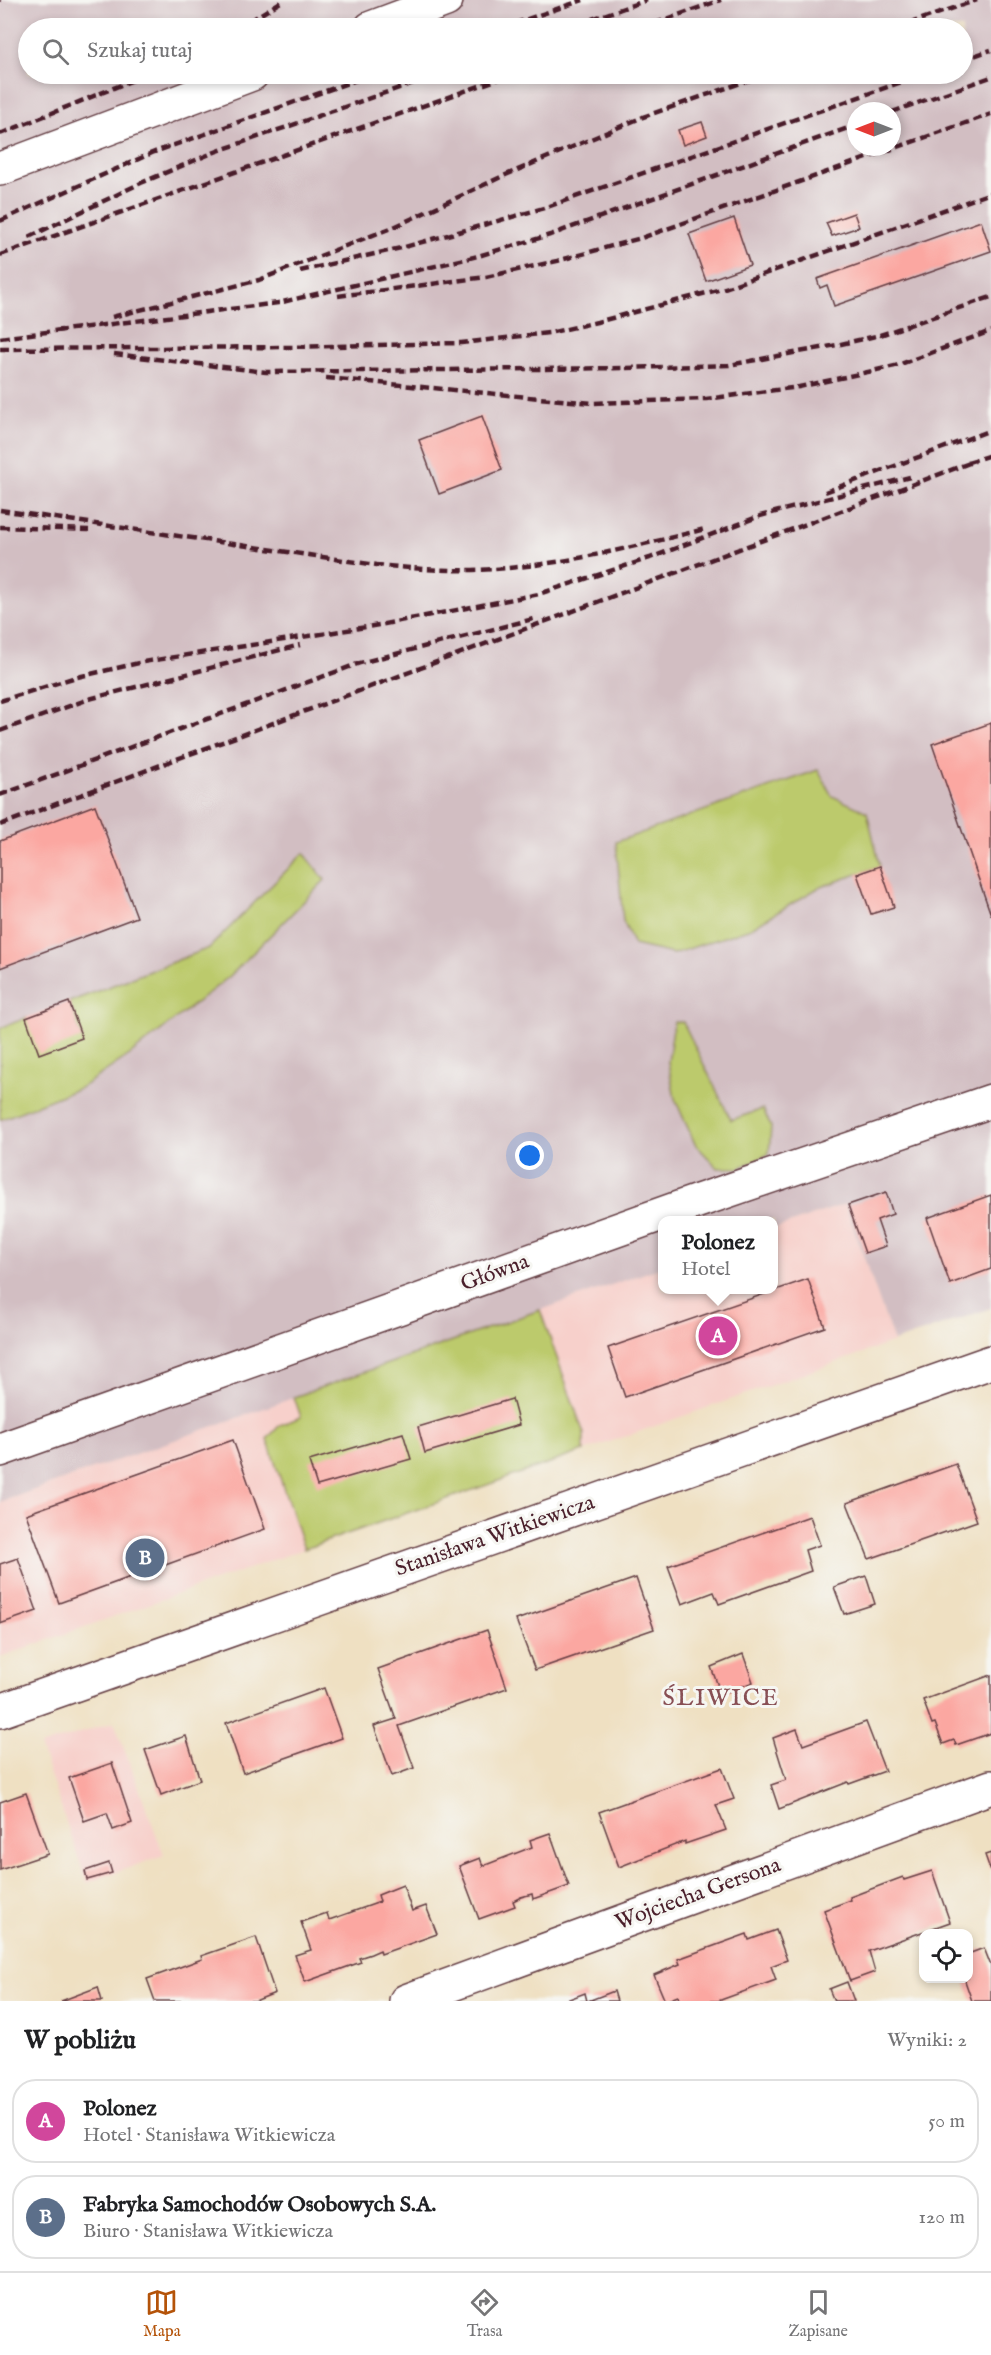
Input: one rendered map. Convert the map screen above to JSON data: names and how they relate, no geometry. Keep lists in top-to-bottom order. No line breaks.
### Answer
{"streets":{"street":["Główna","Stanisława Witkiewicza","Wojciecha Gersona"]},"districts":["ŚLIWICE"],"north":"left","page":{"search":"Szukaj tutaj","popup":["Polonez","Hotel"],"pins":["A","B"],"heading":["W pobliżu","Wyniki: 2"],"list":[{"mark":"A","name":"Polonez","note":"Hotel · Stanisława Witkiewicza","value":"50 m"},{"mark":"B","name":"Fabryka Samochodów Osobowych S.A.","note":"Biuro · Stanisława Witkiewicza","value":"120 m"}],"nav":["Mapa","Trasa","Zapisane"]}}
